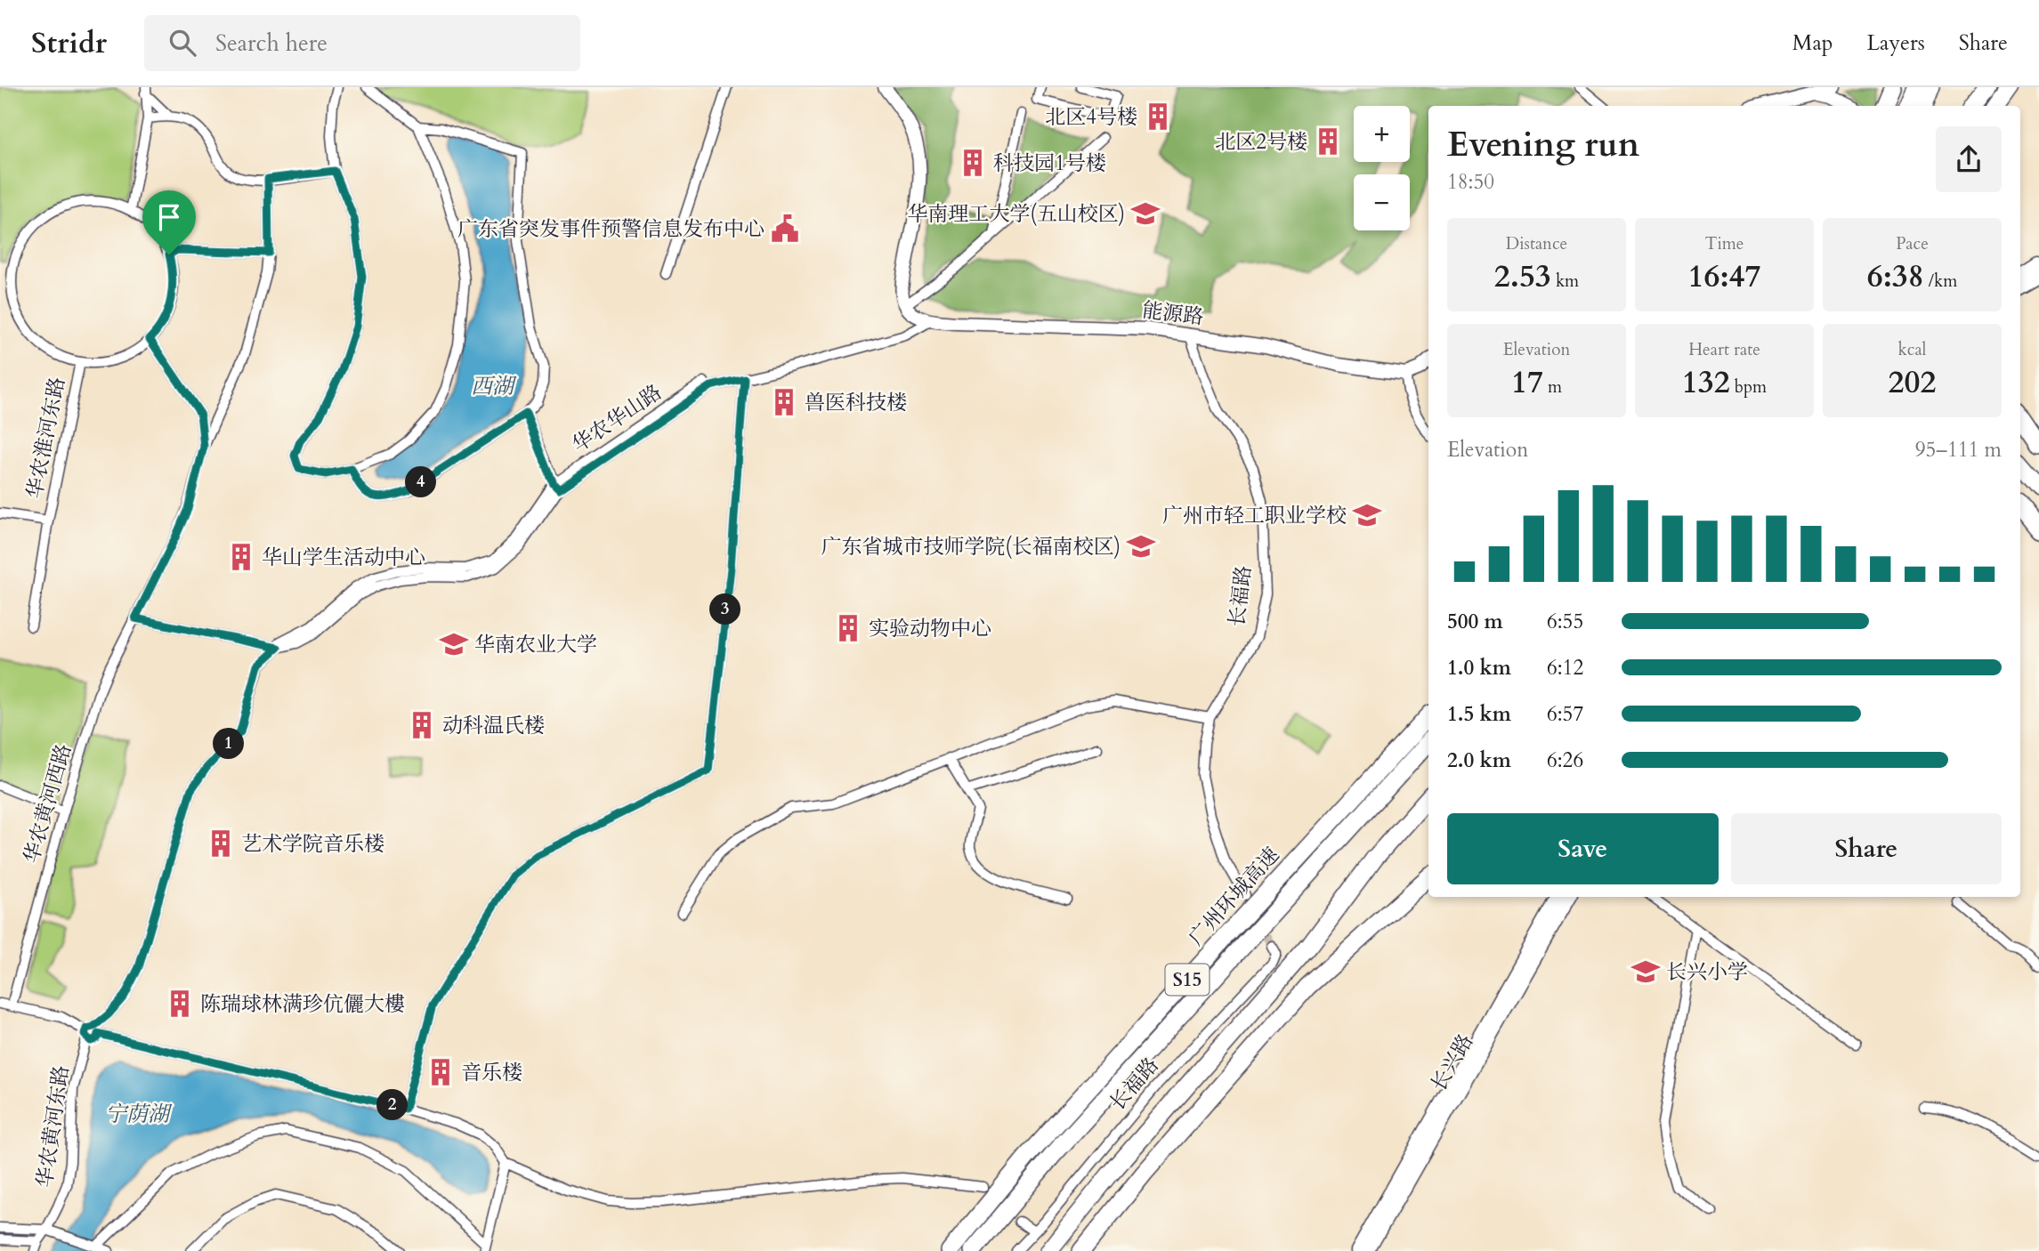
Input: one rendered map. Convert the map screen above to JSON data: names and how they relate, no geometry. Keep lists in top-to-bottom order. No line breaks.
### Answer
{"streets":{"highway":["广州环城高速","S15"],"street":["能源路","华农华山路","华农淮河东路","长福路","华农黄河西路","长兴路","华农黄河东路"]},"crossings":[["能源路","华农华山路"],["能源路","长福路"],["华农华山路","华农黄河东路"]],"water":["西湖","宁荫湖"],"places":{"building":["北区4号楼","北区2号楼","科技园1号楼","兽医科技楼","华山学生活动中心","实验动物中心","动科温氏楼","艺术学院音乐楼","陈瑞球林满珍伉儷大樓","音乐楼"],"school or university":["华南理工大学(五山校区)","广州市轻工职业学校","广东省城市技师学院(长福南校区)","华南农业大学","长兴小学"],"public building":["广东省突发事件预警信息发布中心"]},"page":{"header":"Stridr","search":"Search here","nav":["Map","Layers","Share"],"map_buttons":["+","−"],"heading":["Evening run","18:50"],"stats":[["Distance","2.53 km"],["Time","16:47"],["Pace","6:38 /km"],["Elevation","17 m"],["Heart rate","132 bpm"],["kcal","202"]],"chart":["Elevation","95–111 m"],"pins":["4","3","1","2"],"list":[{"name":"500 m","note":"6:55"},{"name":"1.0 km","note":"6:12"},{"name":"1.5 km","note":"6:57"},{"name":"2.0 km","note":"6:26"}],"buttons":["Save","Share"]}}
